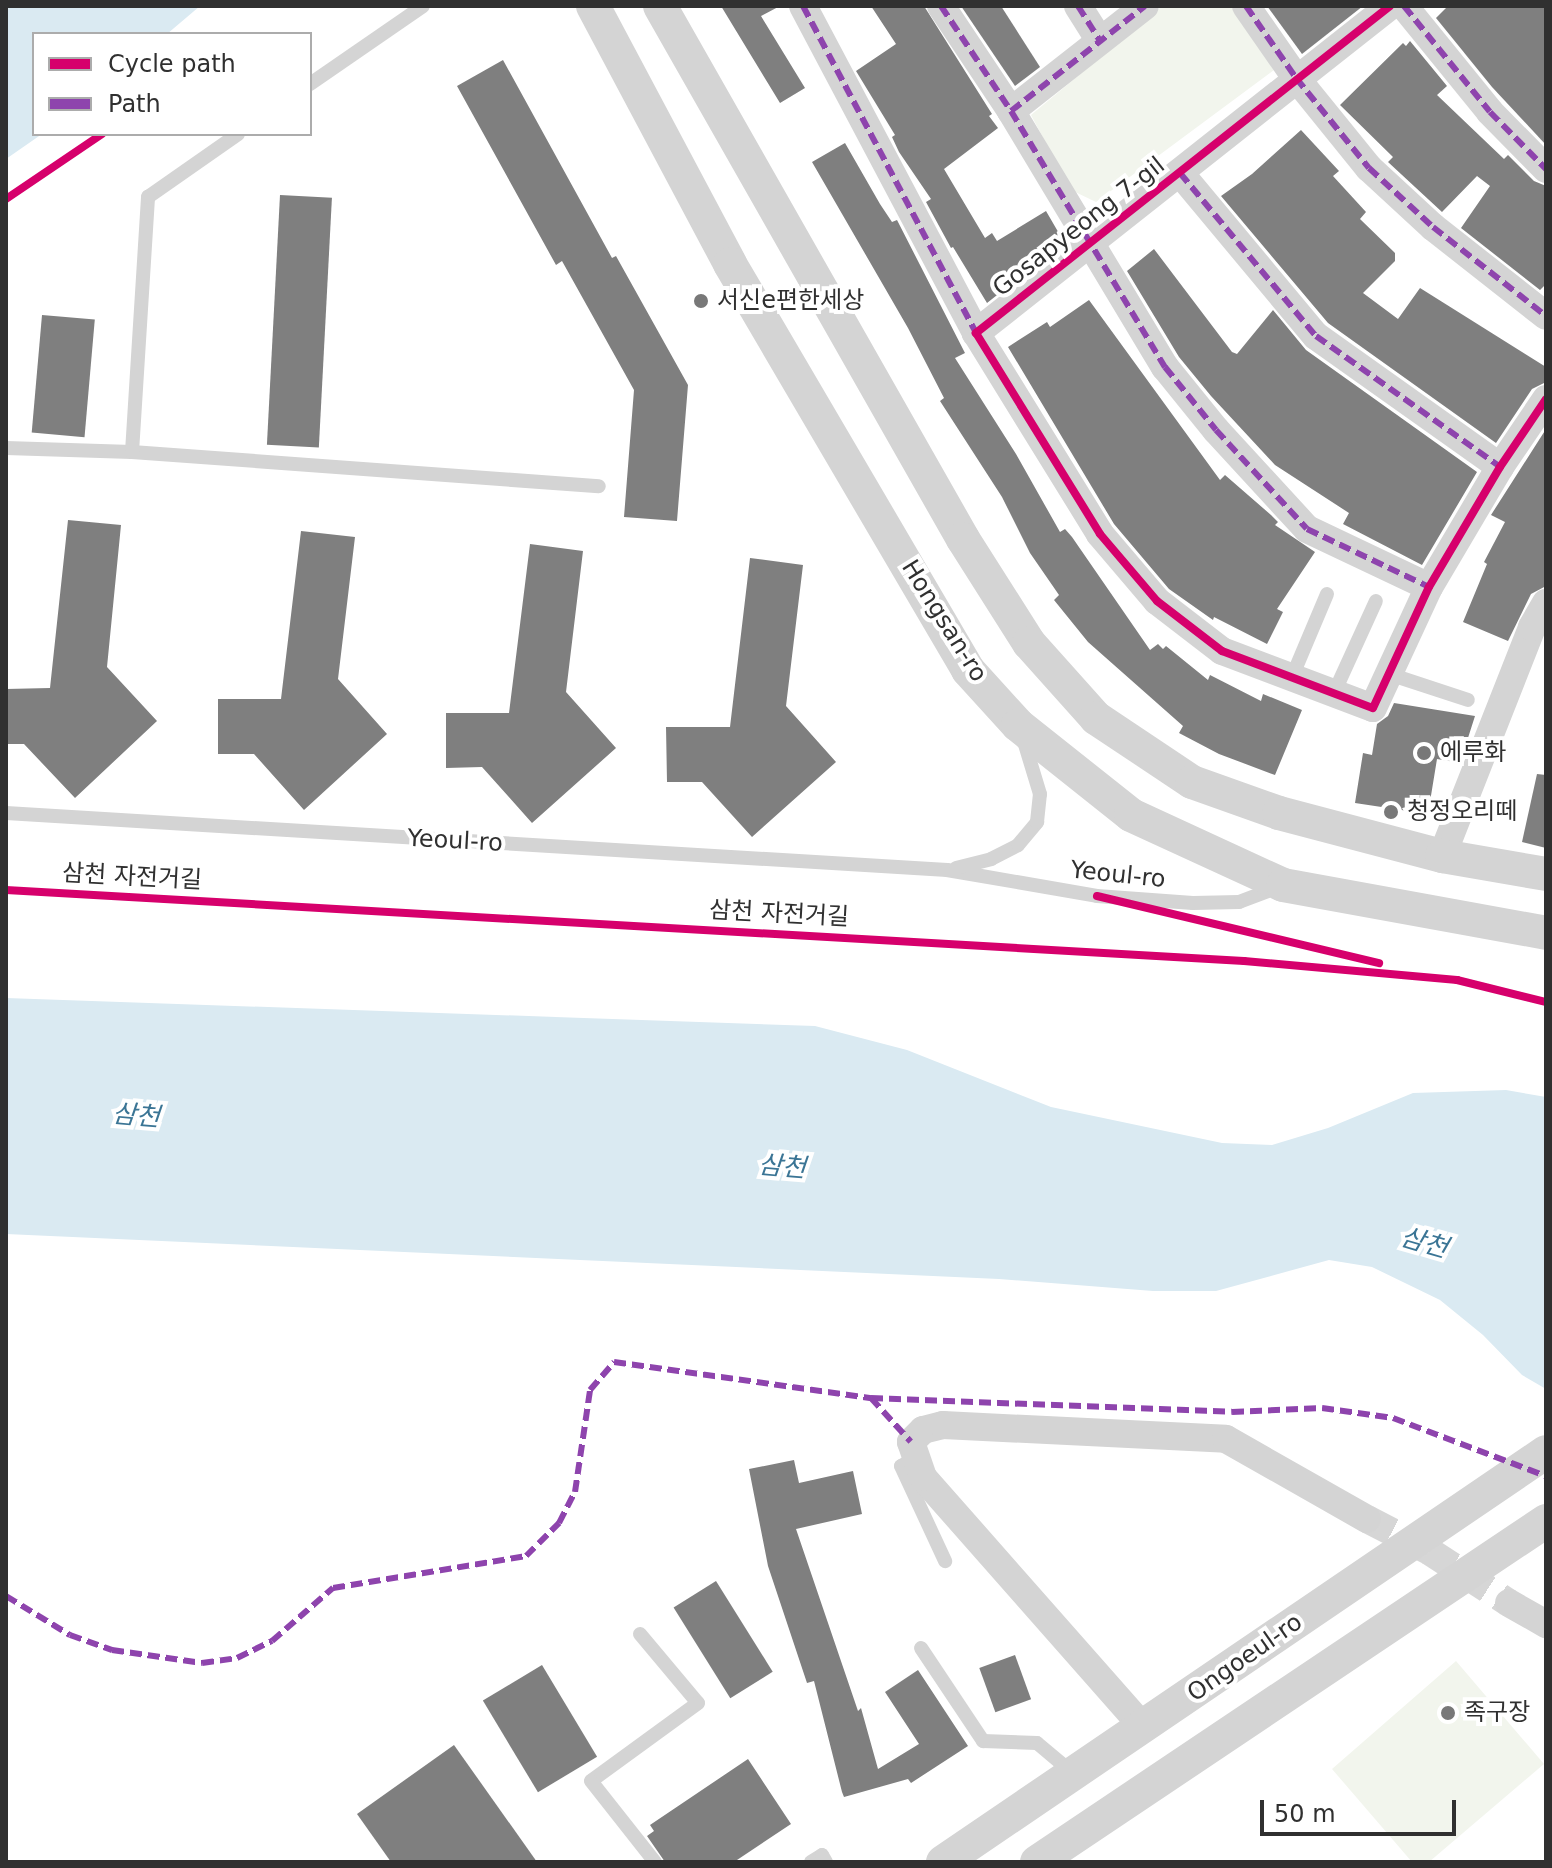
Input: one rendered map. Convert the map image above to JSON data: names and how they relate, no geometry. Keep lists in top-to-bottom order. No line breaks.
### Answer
{"streets":{"street":["Gosapyeong 7-gil","Hongsan-ro","Ongoeul-ro"],"lane":["Yeoul-ro"],"cycle path":["삼천 자전거길"]},"crossings":[["Hongsan-ro","Yeoul-ro"]],"water":["삼천"],"places":["서신e편한세상","에루화","청정오리떼","족구장"],"legend":["Cycle path","Path"],"scale_bar":"50 m"}
